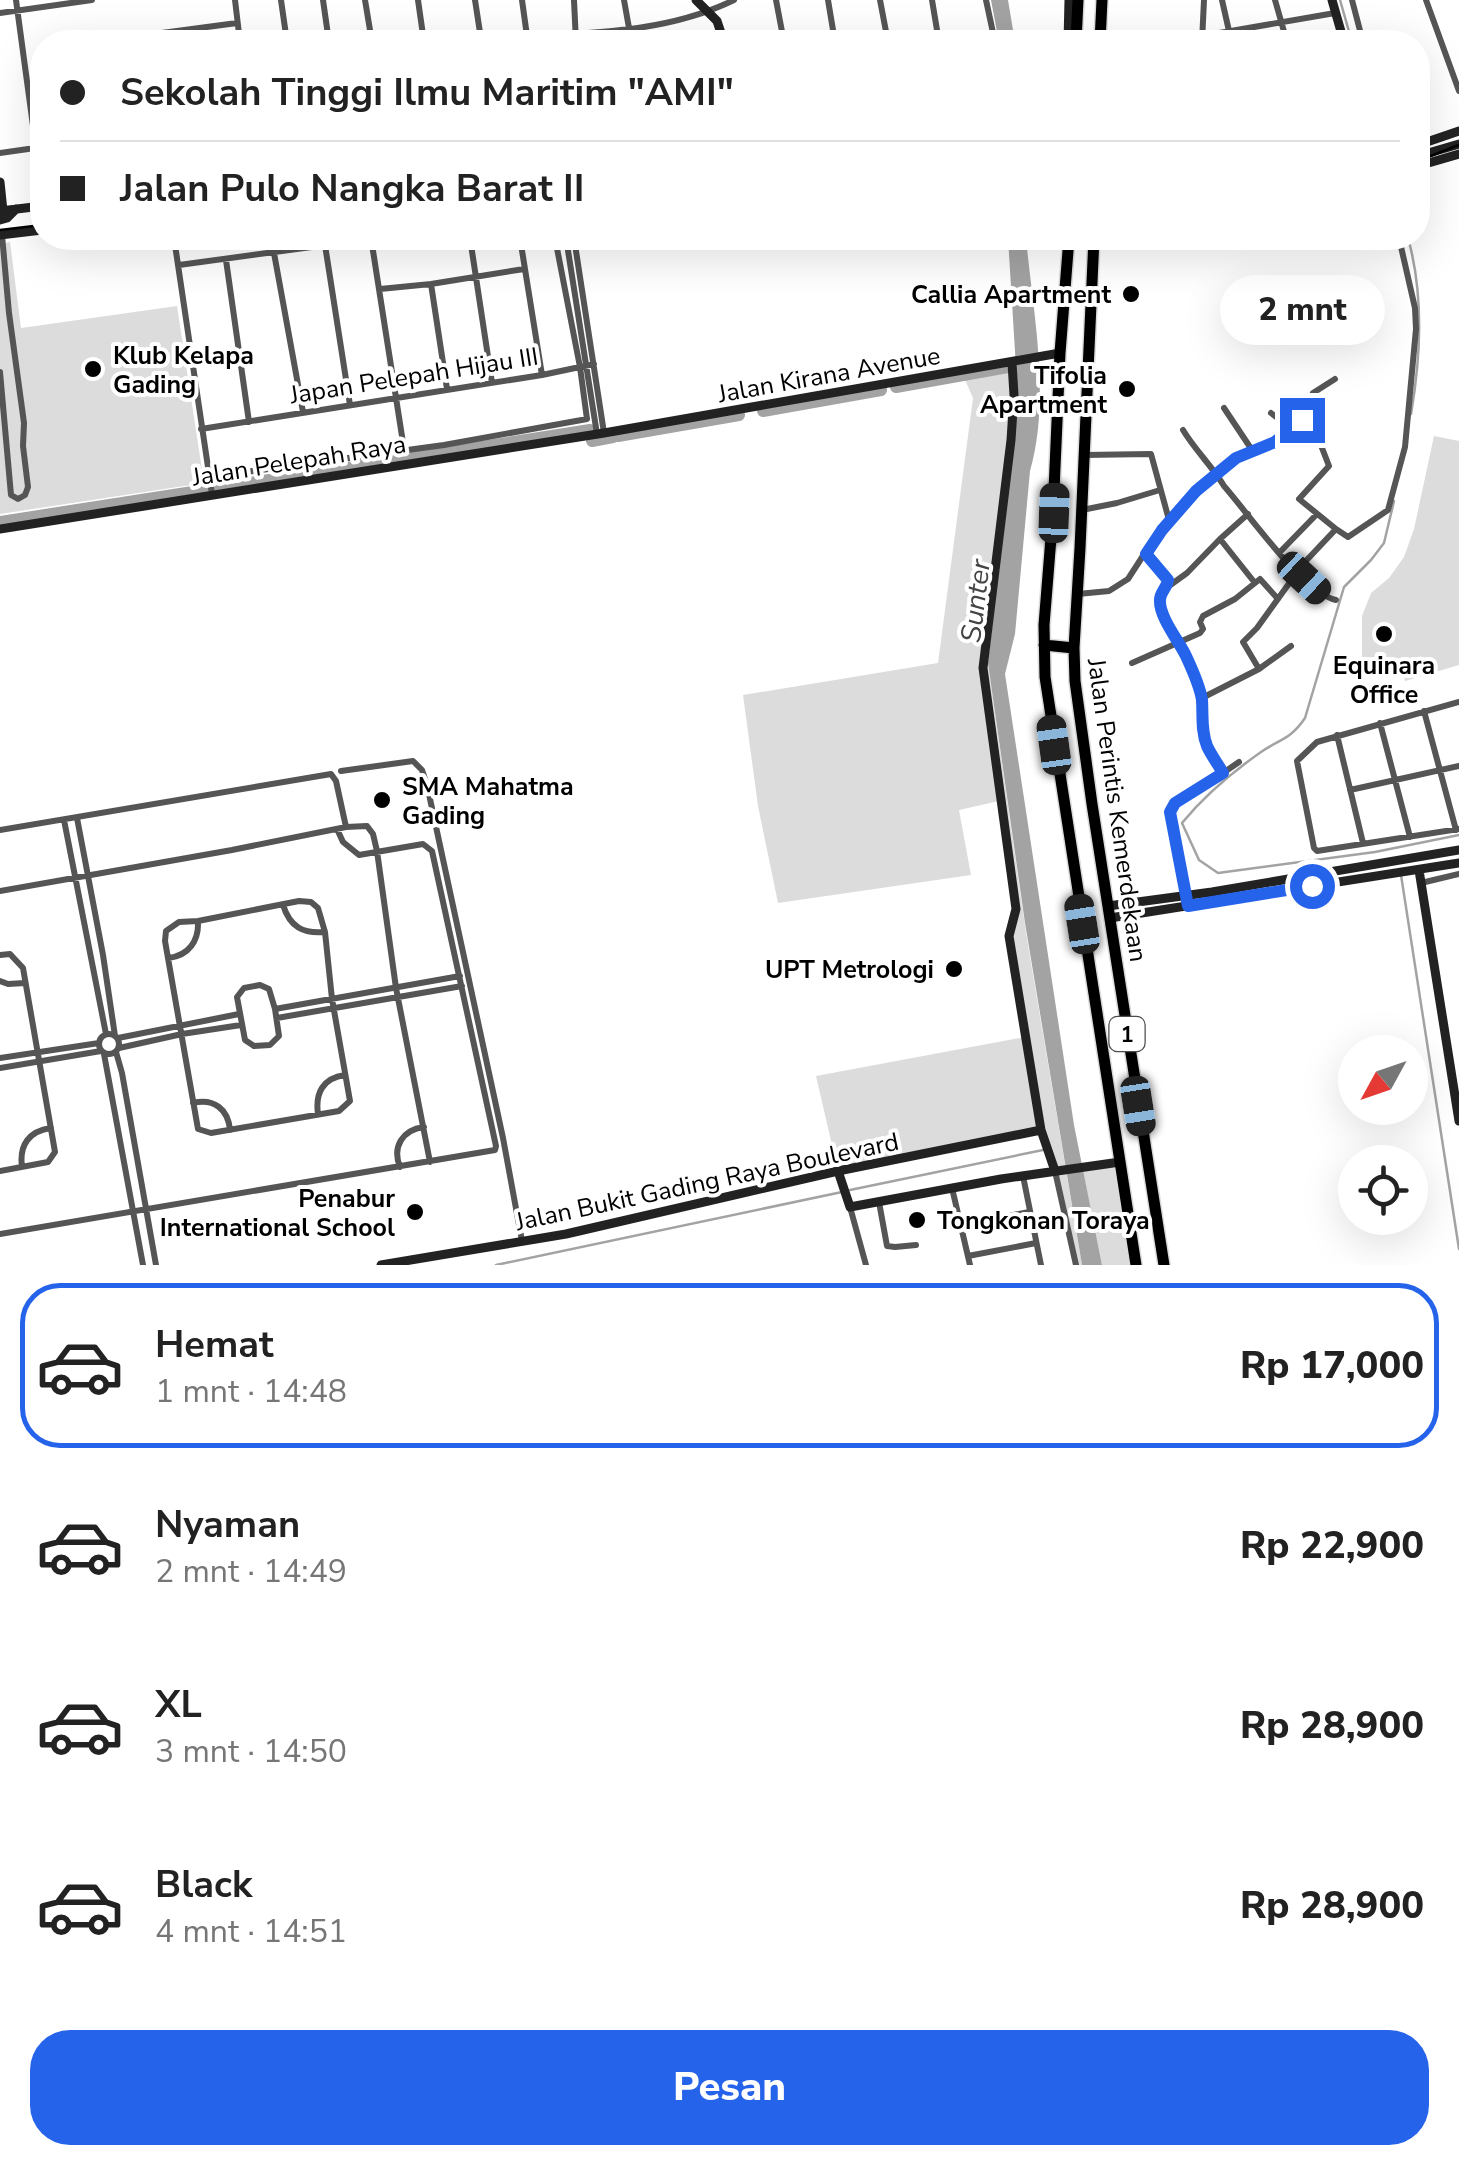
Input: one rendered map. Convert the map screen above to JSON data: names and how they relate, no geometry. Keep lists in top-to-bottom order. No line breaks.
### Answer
{"streets":{"highway":["Jalan Perintis Kemerdekaan","1"],"street":["Jalan Kirana Avenue","Japan Pelepah Hijau III","Jalan Pelepah Raya","Jalan Bukit Gading Raya Boulevard"]},"crossings":[["Jalan Kirana Avenue","Jalan Pelepah Raya"],["Jalan Kirana Avenue","Jalan Perintis Kemerdekaan"],["Japan Pelepah Hijau III","Jalan Pelepah Raya"]],"water":["Sunter"],"places":["Callia Apartment","Klub Kelapa Gading","Tifolia Apartment","Equinara Office","SMA Mahatma Gading","UPT Metrologi","Penabur International School","Tongkonan Toraya"],"north":"bottom left","page":{"banner":["Sekolah Tinggi Ilmu Maritim \"AMI\"","Jalan Pulo Nangka Barat II"],"bubble":"2 mnt","list":[{"name":"Hemat","note":"1 mnt · 14:48","value":"Rp 17,000"},{"name":"Nyaman","note":"2 mnt · 14:49","value":"Rp 22,900"},{"name":"XL","note":"3 mnt · 14:50","value":"Rp 28,900"},{"name":"Black","note":"4 mnt · 14:51","value":"Rp 28,900"}],"buttons":"Pesan"}}
